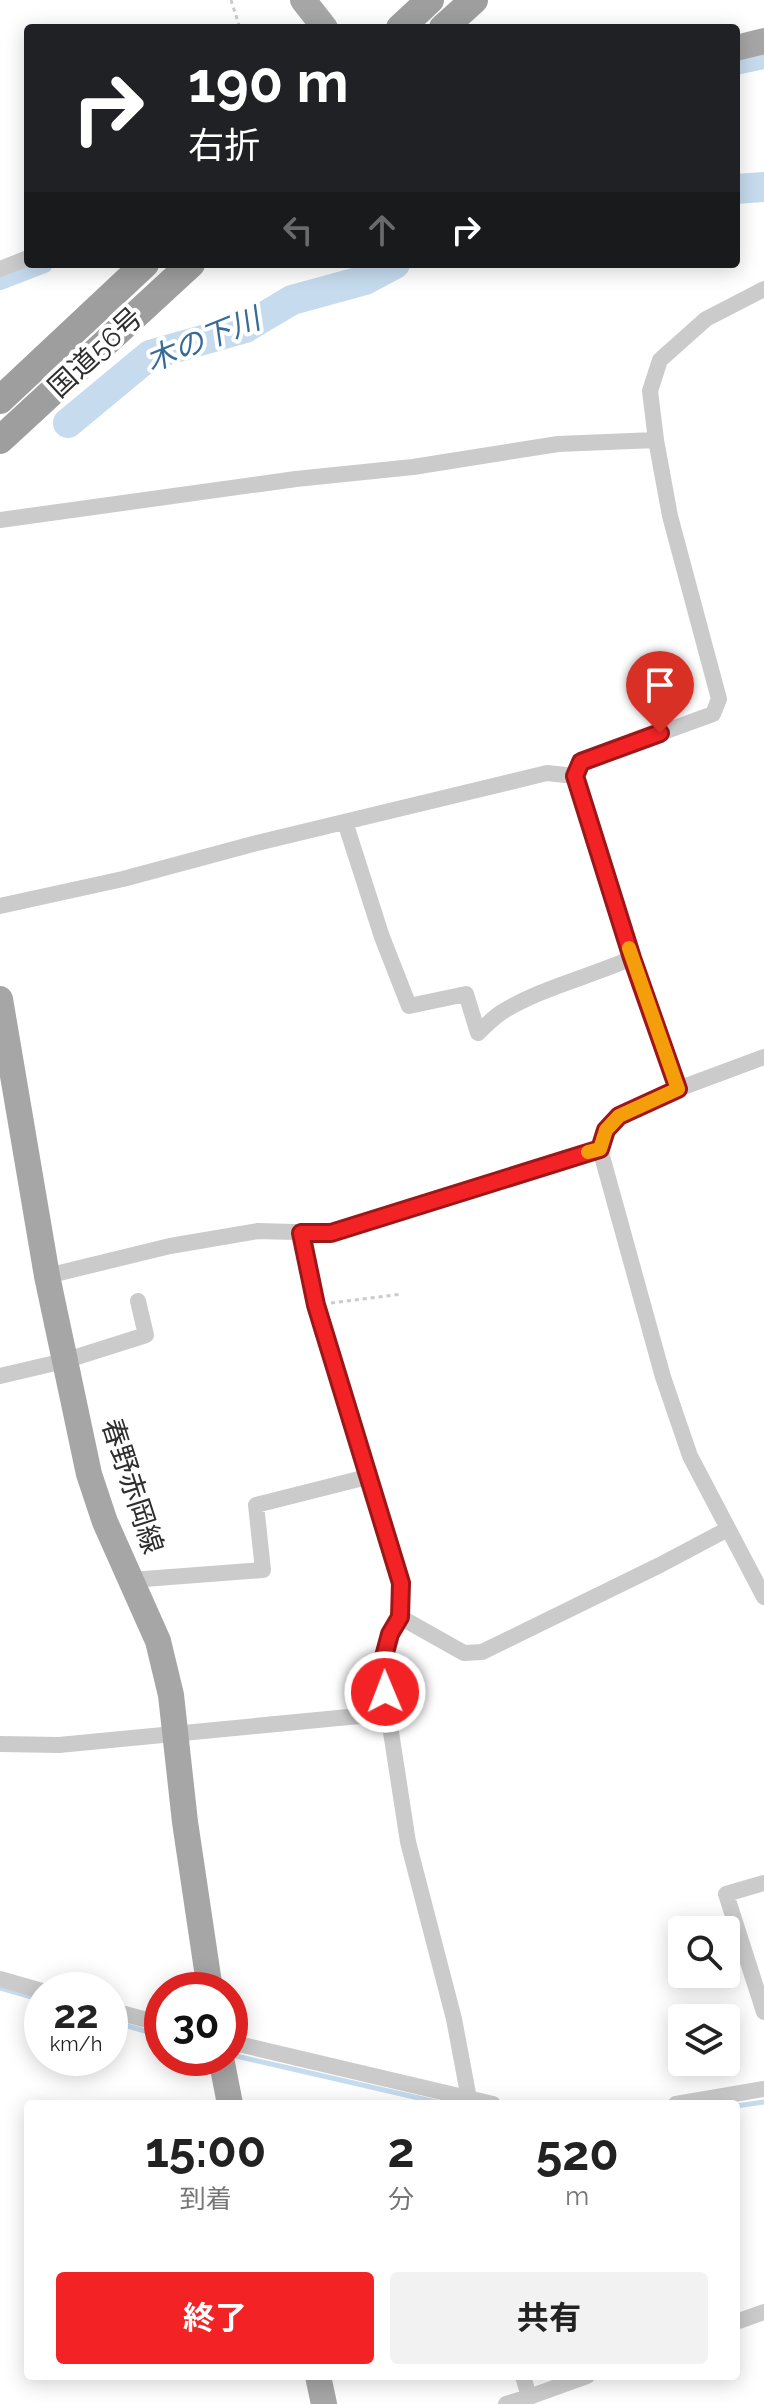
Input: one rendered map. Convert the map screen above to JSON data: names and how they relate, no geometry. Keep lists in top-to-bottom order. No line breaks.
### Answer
{"streets":{"highway":["国道56号"],"main road":["春野赤岡線"]},"water":["木の下川"],"page":{"turn":["190 m","右折"],"speed":"22 km/h","limit":"30","eta":["15:00","到着","2","分","520","m"],"buttons":["終了","共有"]}}
